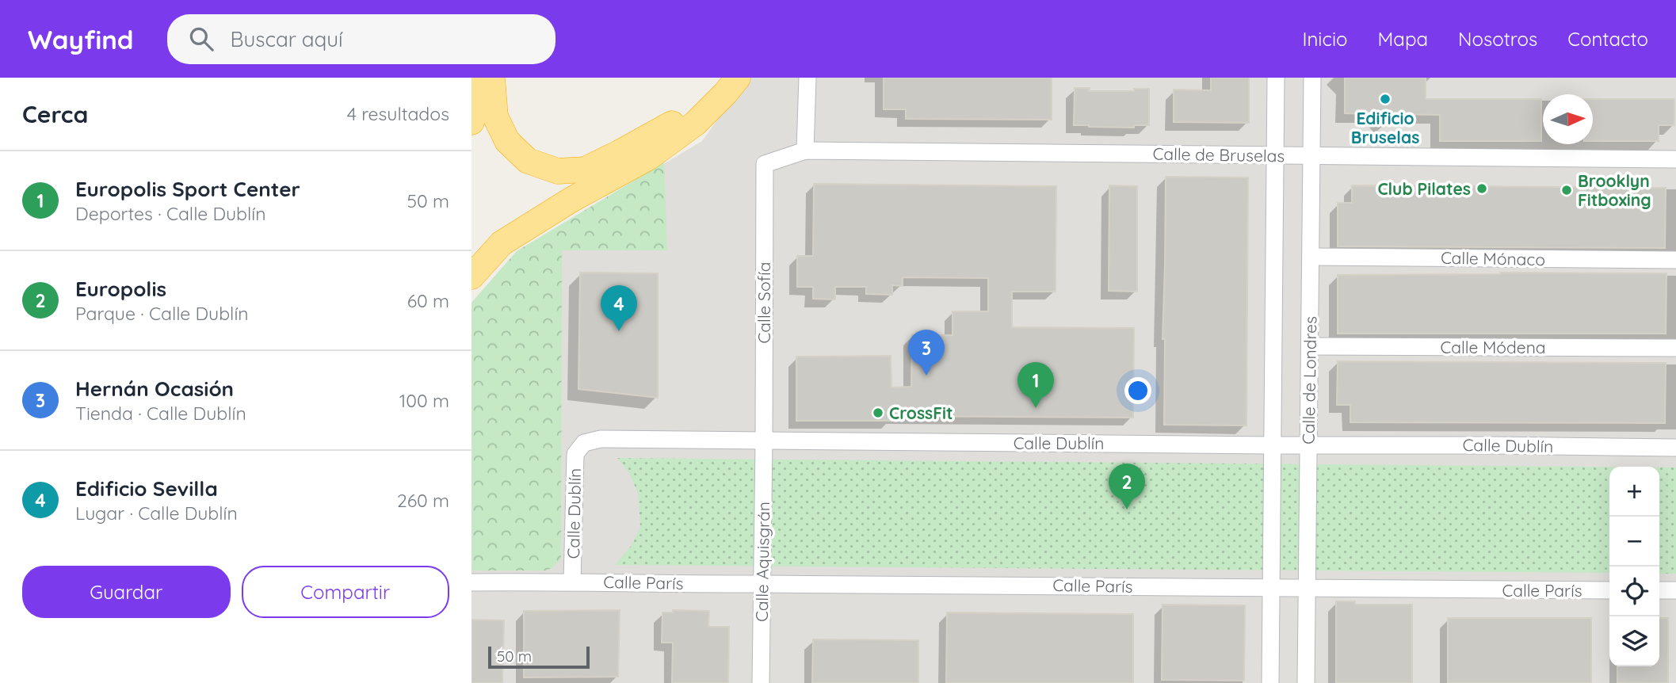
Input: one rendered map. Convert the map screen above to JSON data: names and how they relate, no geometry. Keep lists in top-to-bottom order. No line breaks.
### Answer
{"streets":{"street":["Calle de Bruselas","Calle Mónaco","Calle Sofía","Calle Módena","Calle de Londres","Calle Dublín","Calle Aquisgrán","Calle París"]},"crossings":[["Calle de Bruselas","Calle Sofía"],["Calle de Bruselas","Calle de Londres"],["Calle Mónaco","Calle de Londres"],["Calle Sofía","Calle Dublín"],["Calle Sofía","Calle Aquisgrán"],["Calle Módena","Calle de Londres"],["Calle de Londres","Calle Dublín"],["Calle de Londres","Calle París"],["Calle Dublín","Calle Aquisgrán"],["Calle Dublín","Calle París"],["Calle Aquisgrán","Calle París"]],"places":["Edificio Bruselas","Club Pilates","Brooklyn Fitboxing","CrossFit"],"scale_bar":"50 m","north":"right","page":{"header":"Wayfind","search":"Buscar aquí","nav":["Inicio","Mapa","Nosotros","Contacto"],"heading":["Cerca","4 resultados"],"list":[{"mark":"1","name":"Europolis Sport Center","note":"Deportes · Calle Dublín","value":"50 m"},{"mark":"2","name":"Europolis","note":"Parque · Calle Dublín","value":"60 m"},{"mark":"3","name":"Hernán Ocasión","note":"Tienda · Calle Dublín","value":"100 m"},{"mark":"4","name":"Edificio Sevilla","note":"Lugar · Calle Dublín","value":"260 m"}],"pins":["4","3","1","2"],"map_buttons":["+","−"],"buttons":["Guardar","Compartir"],"scale":"50 m"}}
